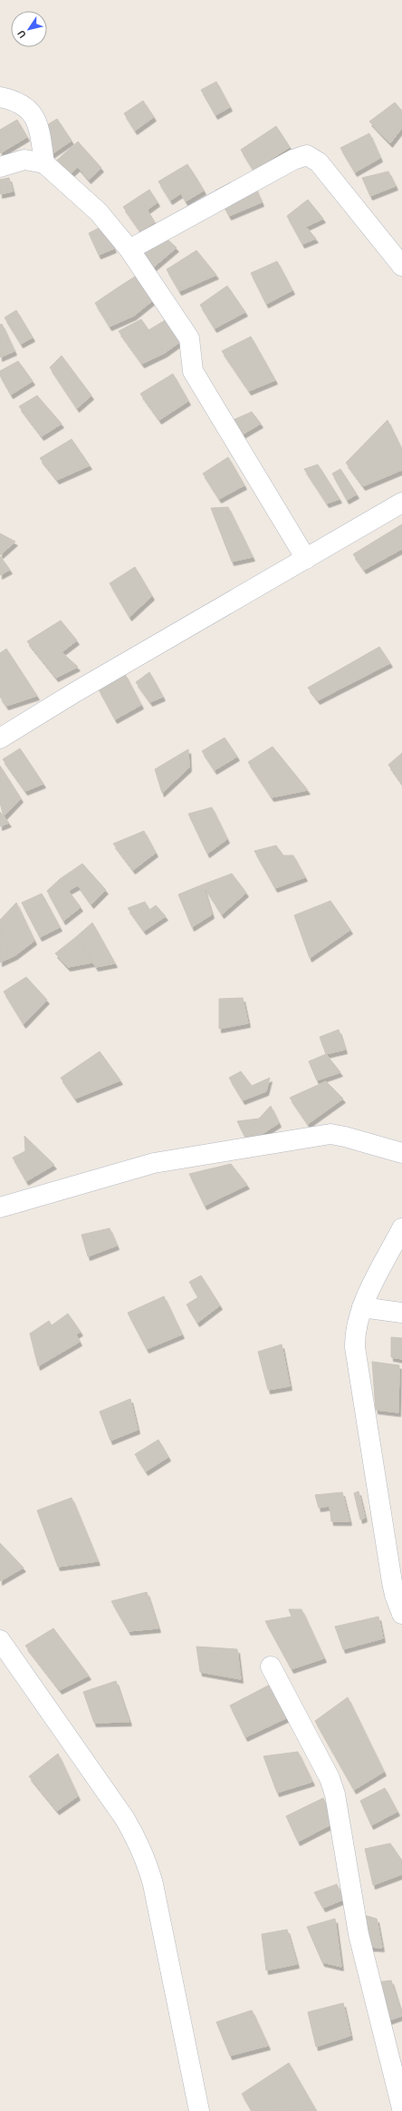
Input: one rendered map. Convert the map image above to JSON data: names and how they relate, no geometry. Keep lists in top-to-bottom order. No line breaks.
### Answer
{"north":"bottom left"}
